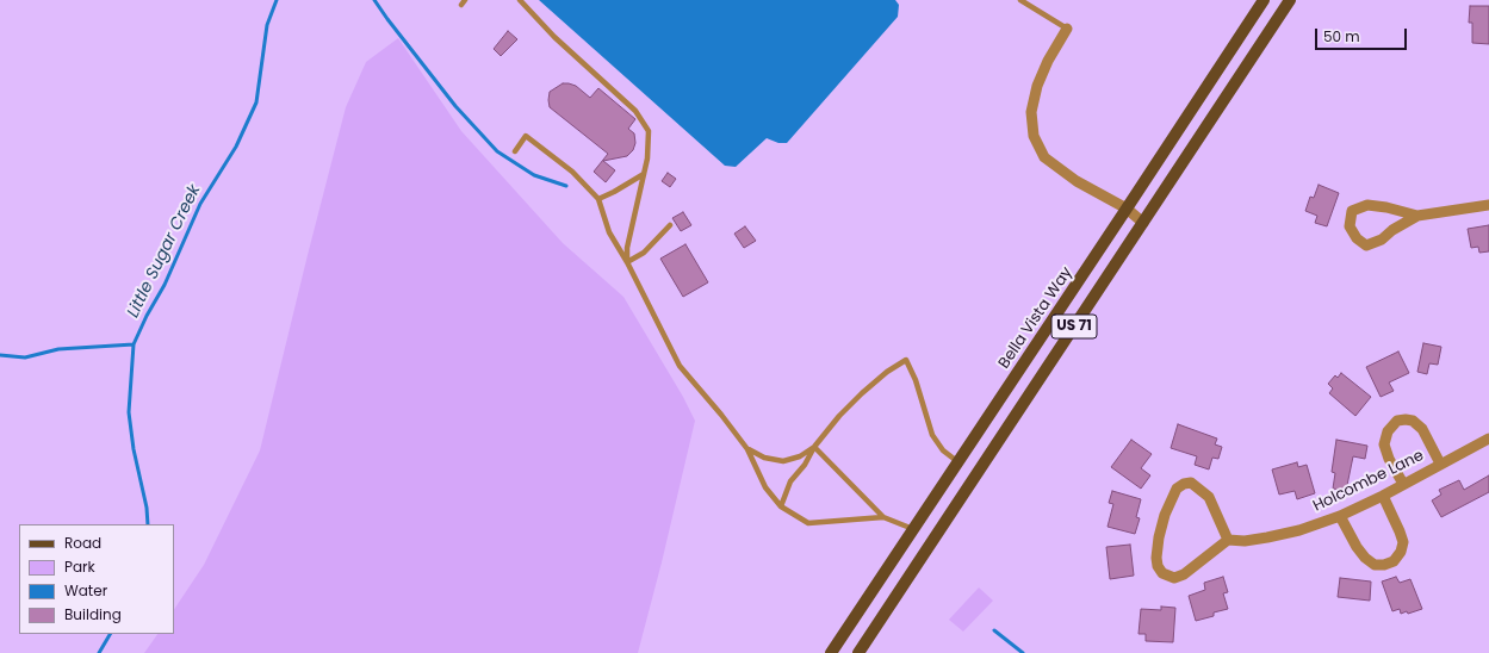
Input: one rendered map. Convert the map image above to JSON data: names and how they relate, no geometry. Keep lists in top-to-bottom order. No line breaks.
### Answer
{"streets":{"main road":["Bella Vista Way","US 71"],"street":["Holcombe Lane"]},"water":["Little Sugar Creek"],"legend":["Road","Park","Water","Building"],"scale_bar":"50 m"}
